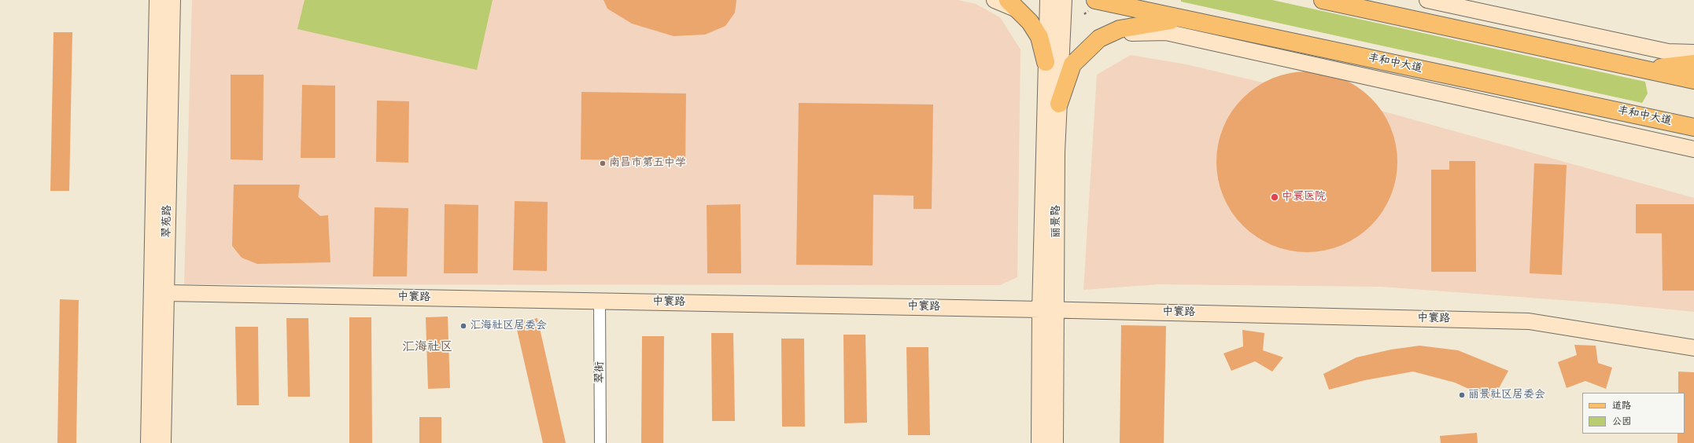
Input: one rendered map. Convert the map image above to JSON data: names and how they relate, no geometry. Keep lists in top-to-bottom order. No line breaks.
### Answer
{"streets":{"main road":["丰和中大道"],"street":["翠苑路","丽景路","中寰路","翠街"]},"crossings":[["翠苑路","中寰路"],["丽景路","中寰路"],["中寰路","翠街"]],"districts":["汇海社区"],"places":["南昌市第五中学","中寰医院","汇海社区居委会","丽景社区居委会"],"legend":["道路","公园"]}
